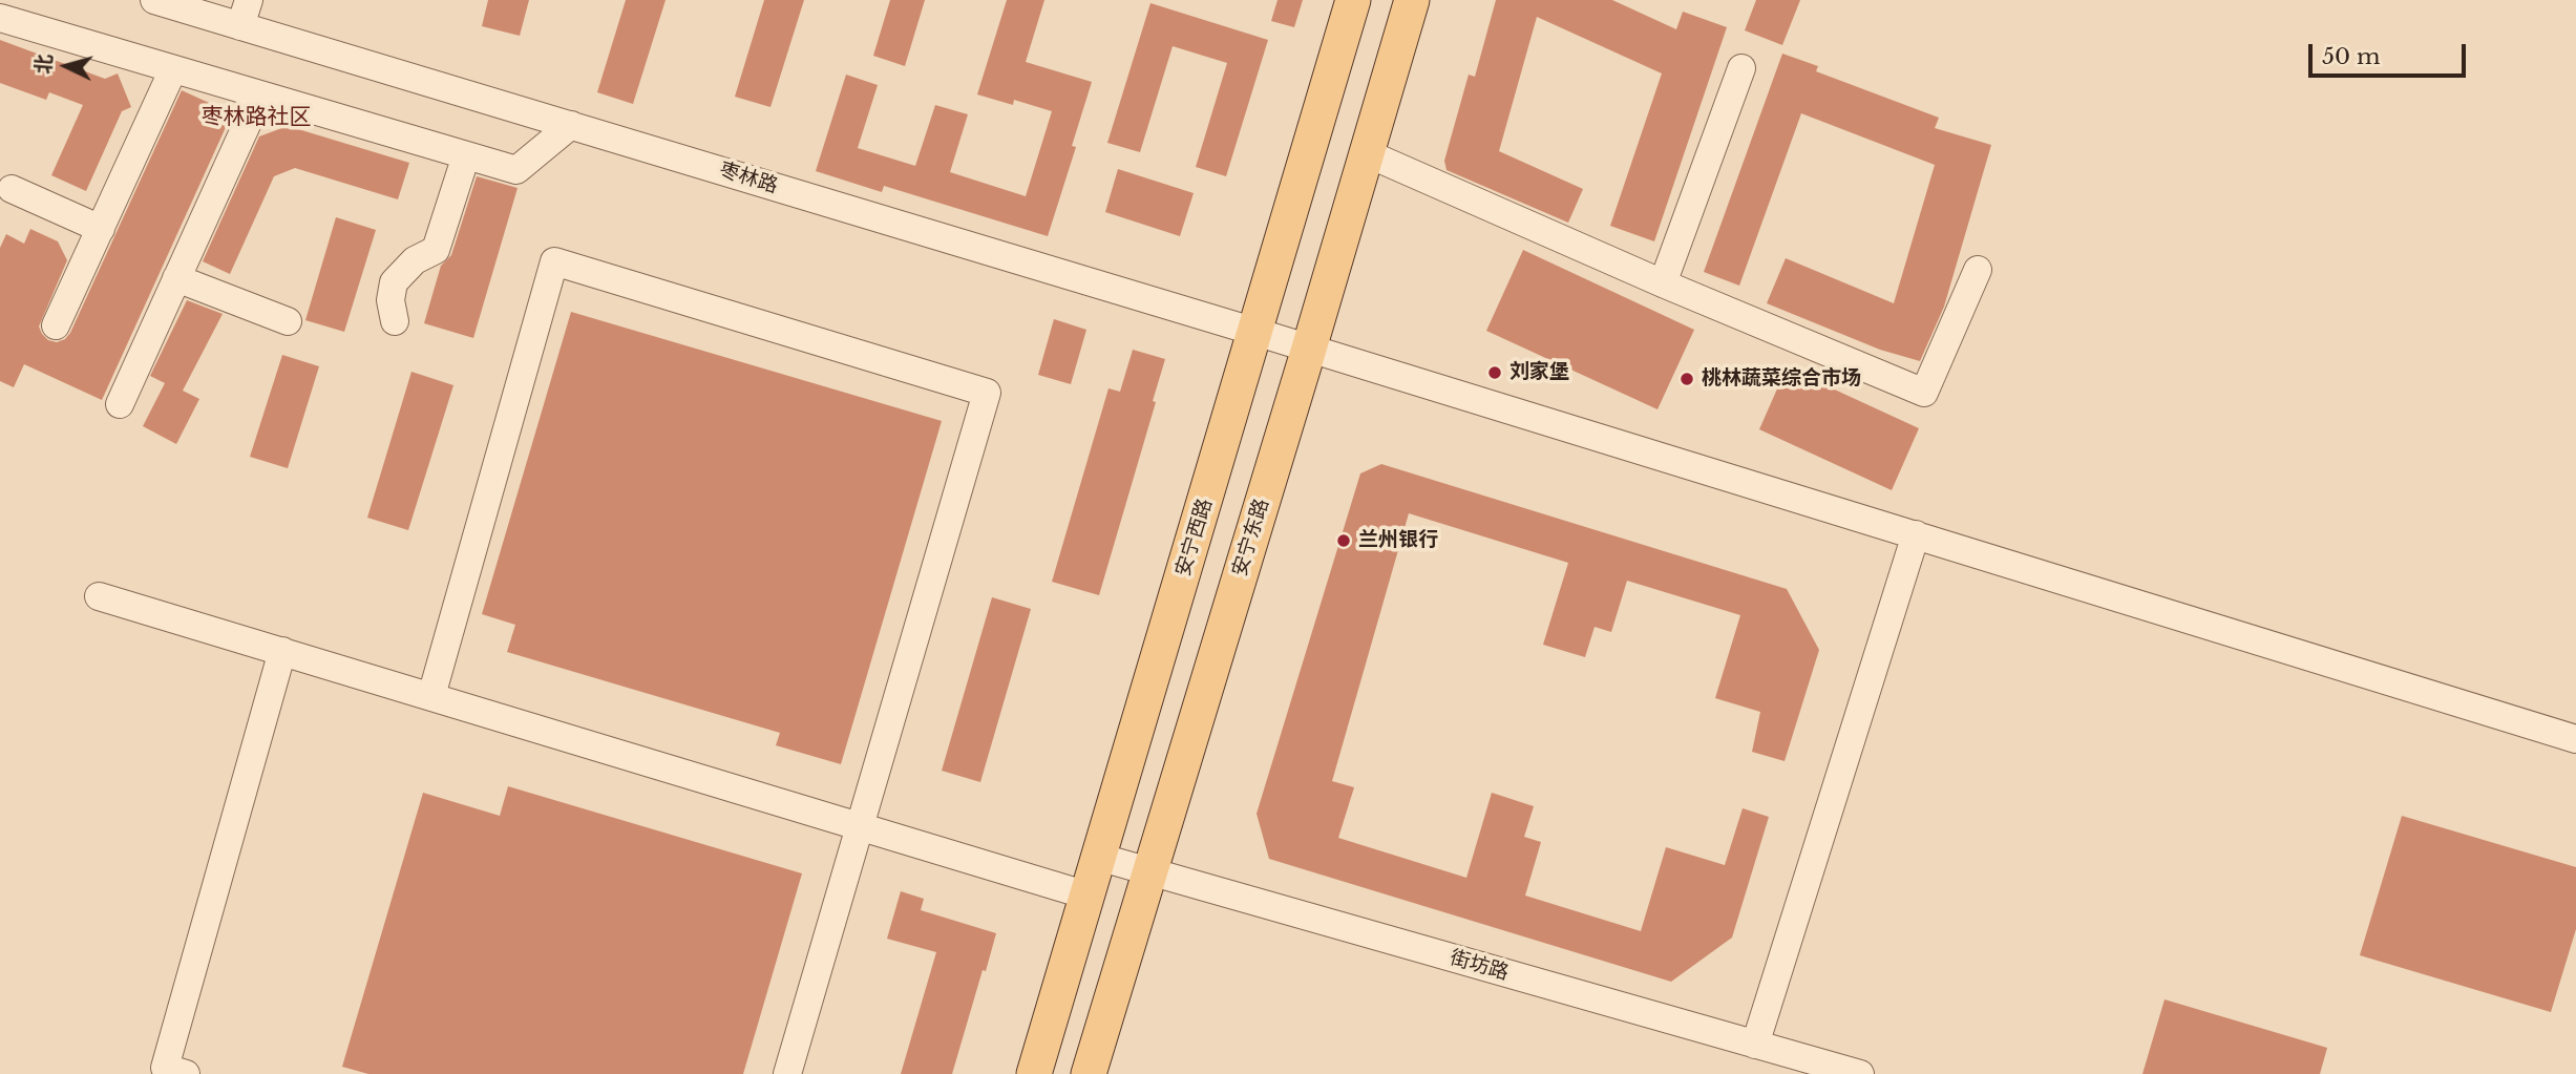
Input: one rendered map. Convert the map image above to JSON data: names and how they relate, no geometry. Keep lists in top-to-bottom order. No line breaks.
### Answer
{"streets":{"main road":["安宁西路","安宁东路"],"street":["枣林路","街坊路"]},"crossings":[["枣林路","安宁西路"],["枣林路","安宁东路"],["安宁西路","街坊路"],["安宁东路","街坊路"]],"districts":["枣林路社区"],"places":["刘家堡","桃林蔬菜综合市场","兰州银行"],"scale_bar":"50 m","north":"left"}
